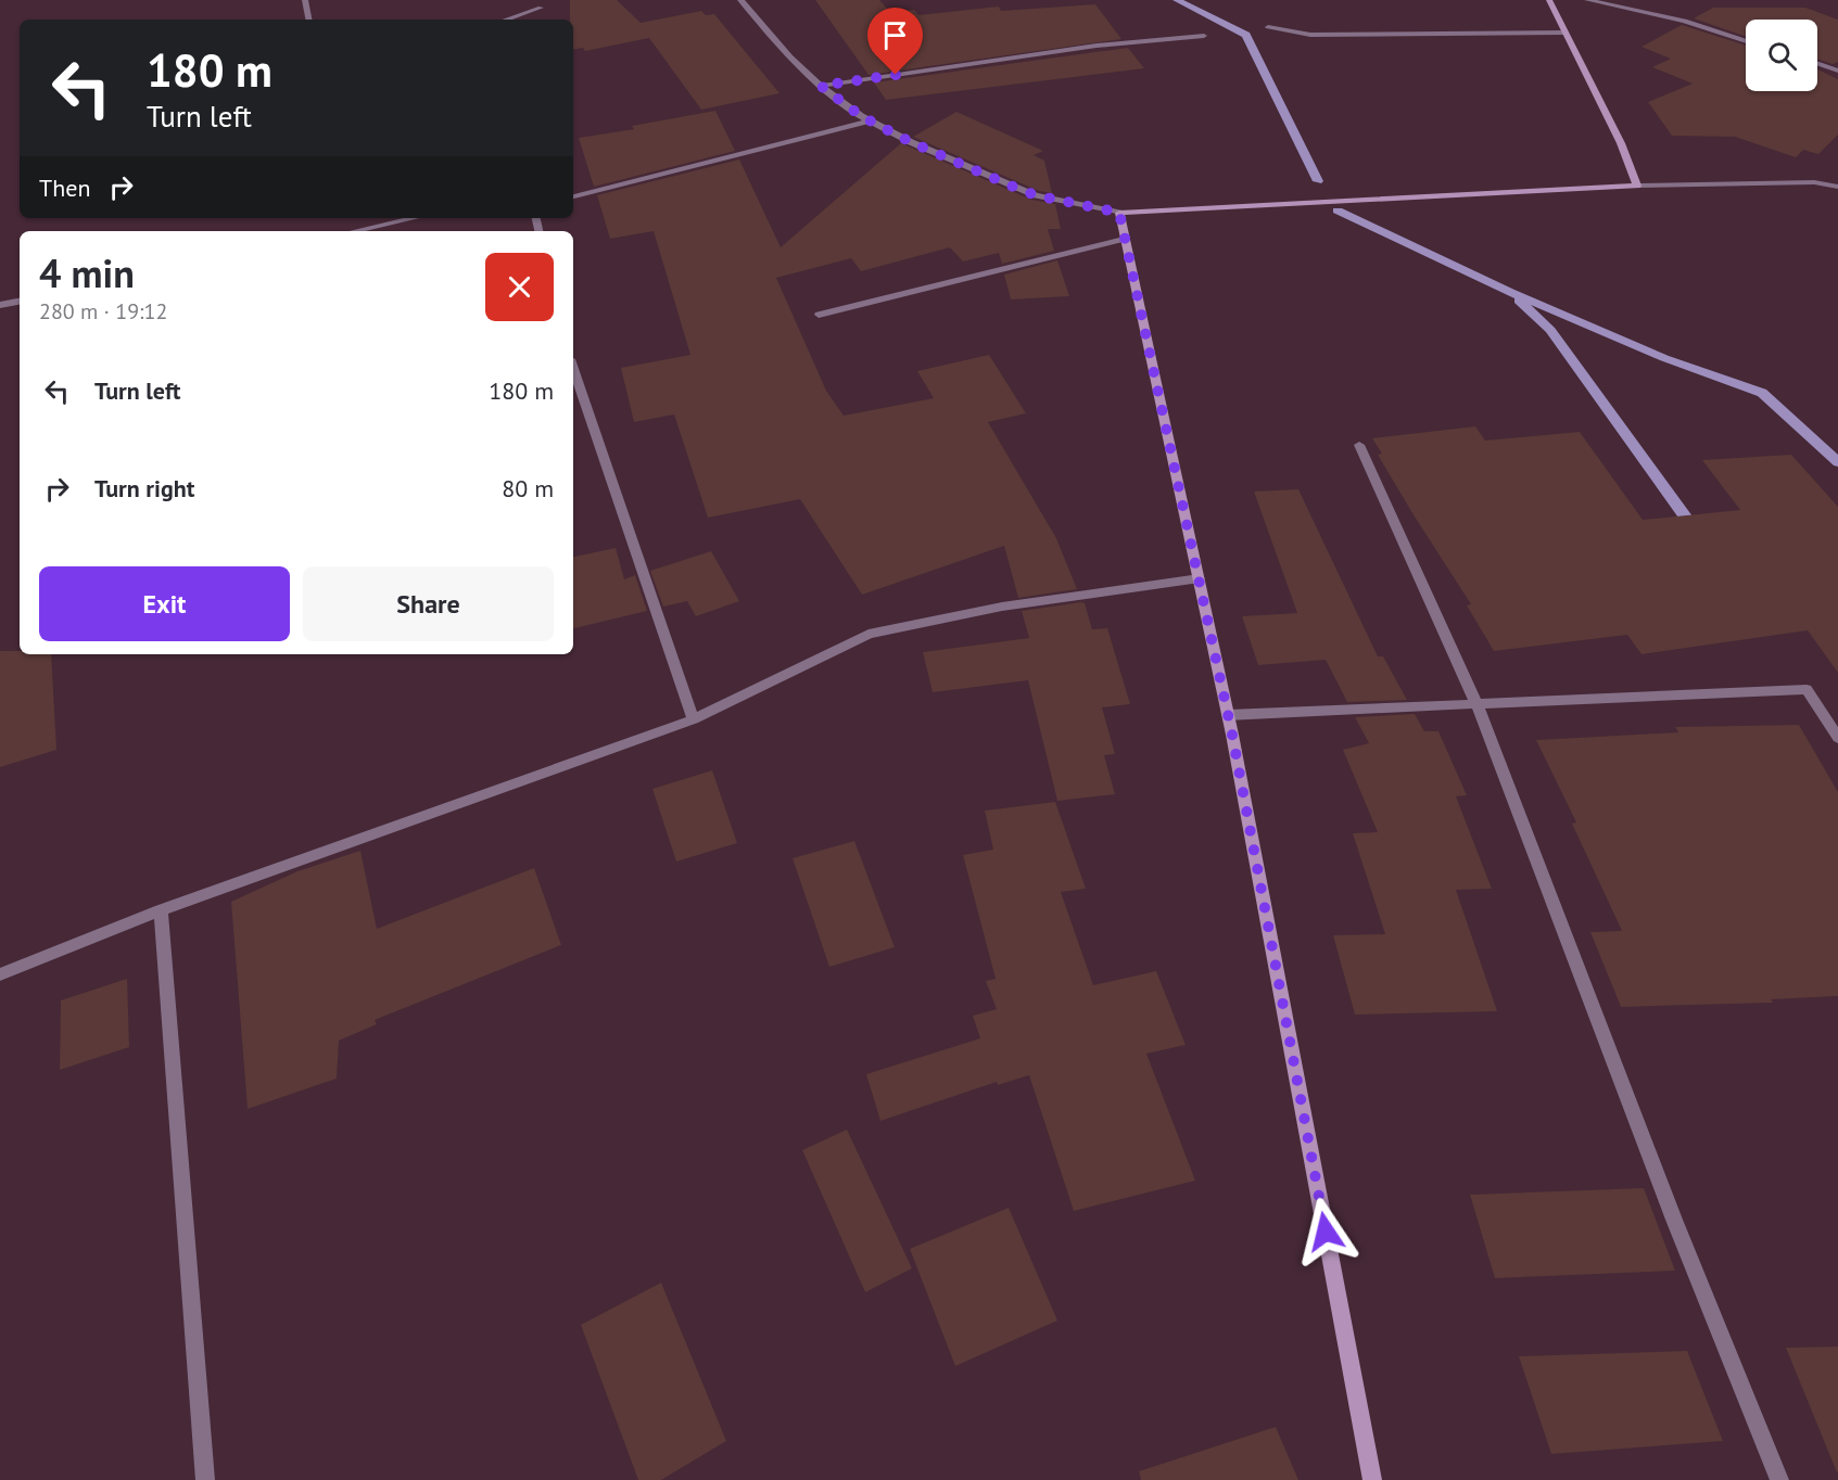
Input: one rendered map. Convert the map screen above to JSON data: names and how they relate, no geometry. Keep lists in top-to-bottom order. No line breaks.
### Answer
{"page":{"turn":["180 m","Turn left"],"then":"Then","heading":["4 min","280 m · 19:12"],"list":[{"name":"Turn left","value":"180 m"},{"name":"Turn right","value":"80 m"}],"buttons":["Exit","Share"]}}
